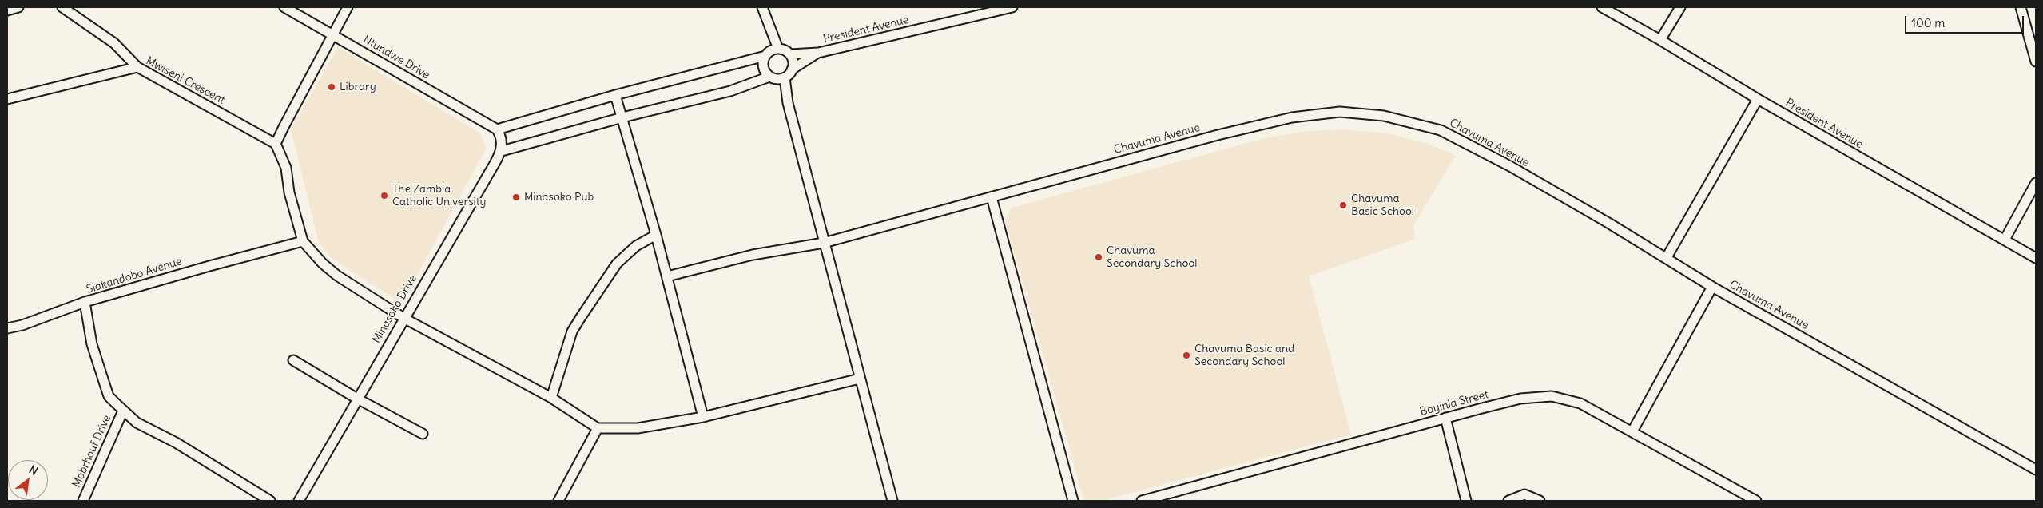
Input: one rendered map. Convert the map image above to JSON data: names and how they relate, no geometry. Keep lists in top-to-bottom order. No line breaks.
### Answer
{"streets":{"street":["President Avenue","Ntundwe Drive","Mwiseni Crescent","Chavuma Avenue","Siakandobo Avenue","Minasoko Drive","Boyinia Street","Mobrhouf Drive"]},"crossings":[["Siakandobo Avenue","Mobrhouf Drive"]],"places":["Library","The Zambia Catholic University","Minasoko Pub","Chavuma Basic School","Chavuma Secondary School","Chavuma Basic and Secondary School"],"scale_bar":"100 m","north":"top right"}
